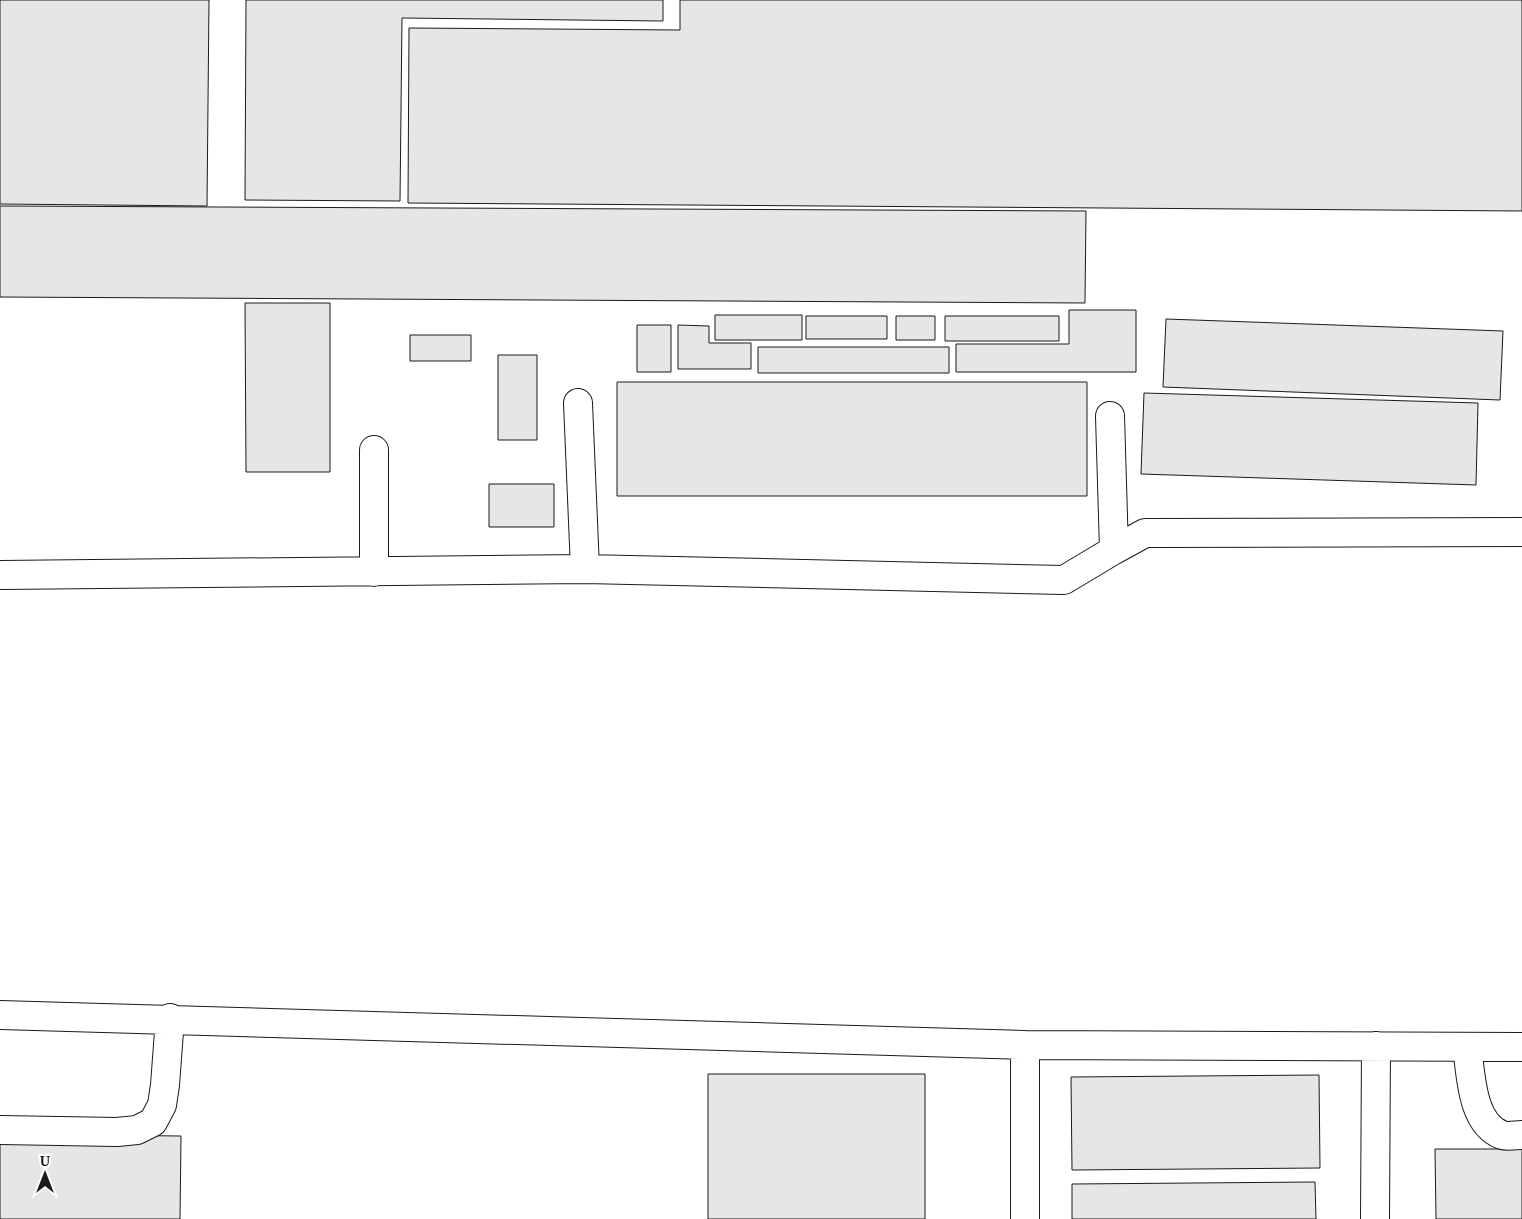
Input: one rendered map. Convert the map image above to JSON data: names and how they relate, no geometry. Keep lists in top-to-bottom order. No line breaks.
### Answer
{"north":"top"}
